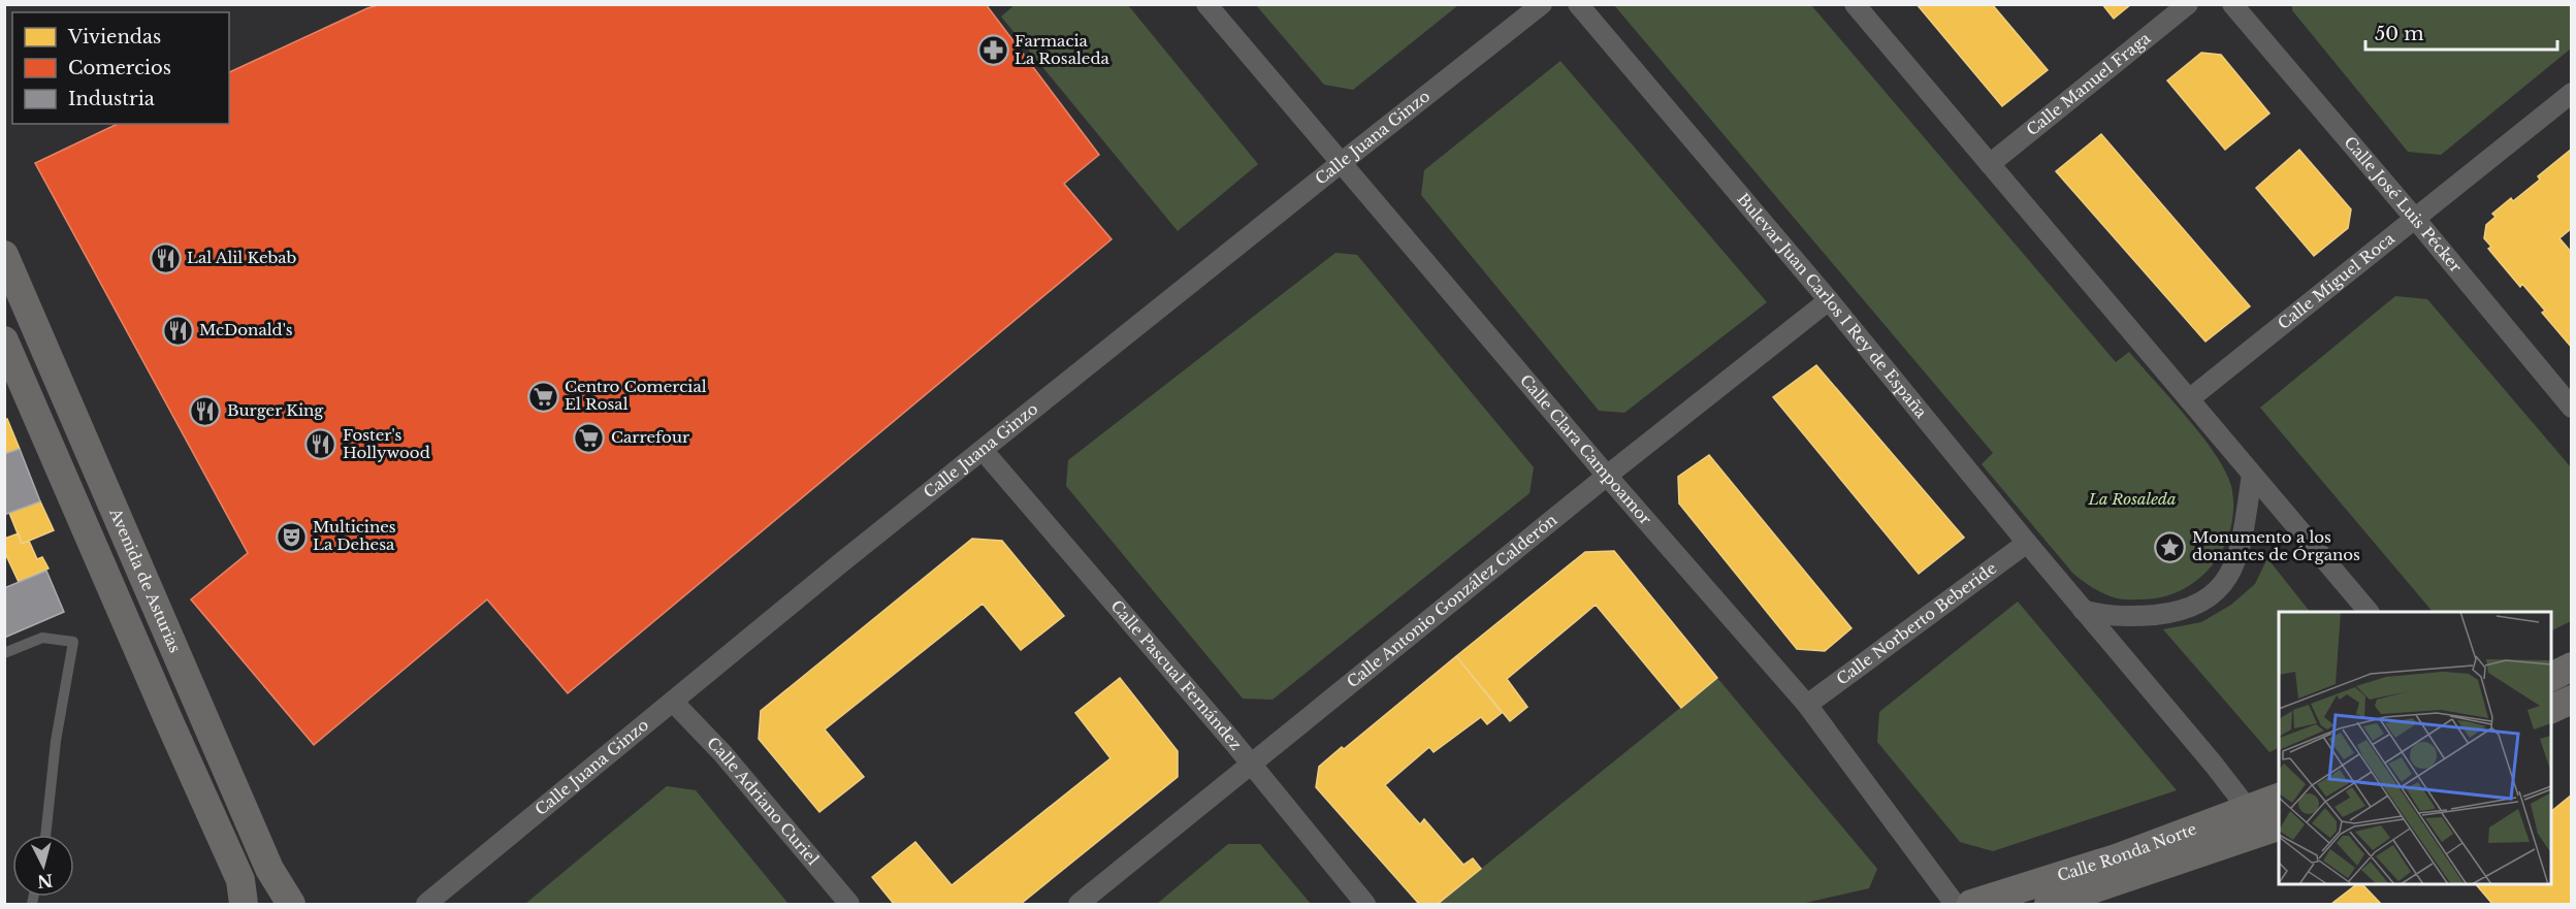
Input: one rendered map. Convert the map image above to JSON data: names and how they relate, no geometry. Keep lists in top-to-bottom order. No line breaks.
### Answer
{"streets":{"main road":["Avenida de Asturias","Calle Ronda Norte"],"street":["Calle Manuel Fraga","Calle Juana Ginzo","Calle José Luis Pécker","Calle Miguel Roca","Bulevar Juan Carlos I Rey de España","Calle Clara Campoamor","Calle Antonio González Calderón","Calle Norberto Beberide","Calle Pascual Fernández","Calle Adriano Curiel"]},"crossings":[["Calle Juana Ginzo","Calle Clara Campoamor"],["Calle Juana Ginzo","Calle Pascual Fernández"],["Calle Juana Ginzo","Calle Adriano Curiel"],["Calle José Luis Pécker","Calle Miguel Roca"],["Bulevar Juan Carlos I Rey de España","Calle Antonio González Calderón"],["Bulevar Juan Carlos I Rey de España","Calle Norberto Beberide"],["Bulevar Juan Carlos I Rey de España","Calle Ronda Norte"],["Calle Clara Campoamor","Calle Antonio González Calderón"],["Calle Clara Campoamor","Calle Norberto Beberide"],["Calle Antonio González Calderón","Calle Pascual Fernández"]],"parks":["La Rosaleda"],"places":{"pharmacy":["Farmacia La Rosaleda"],"restaurant":["Lal Alil Kebab","McDonald's","Burger King","Foster's Hollywood"],"supermarket":["Centro Comercial El Rosal","Carrefour"],"theatre":["Multicines La Dehesa"],"place":["Monumento a los donantes de Órganos"]},"legend":["Viviendas","Comercios","Industria"],"scale_bar":"50 m","north":"bottom"}
